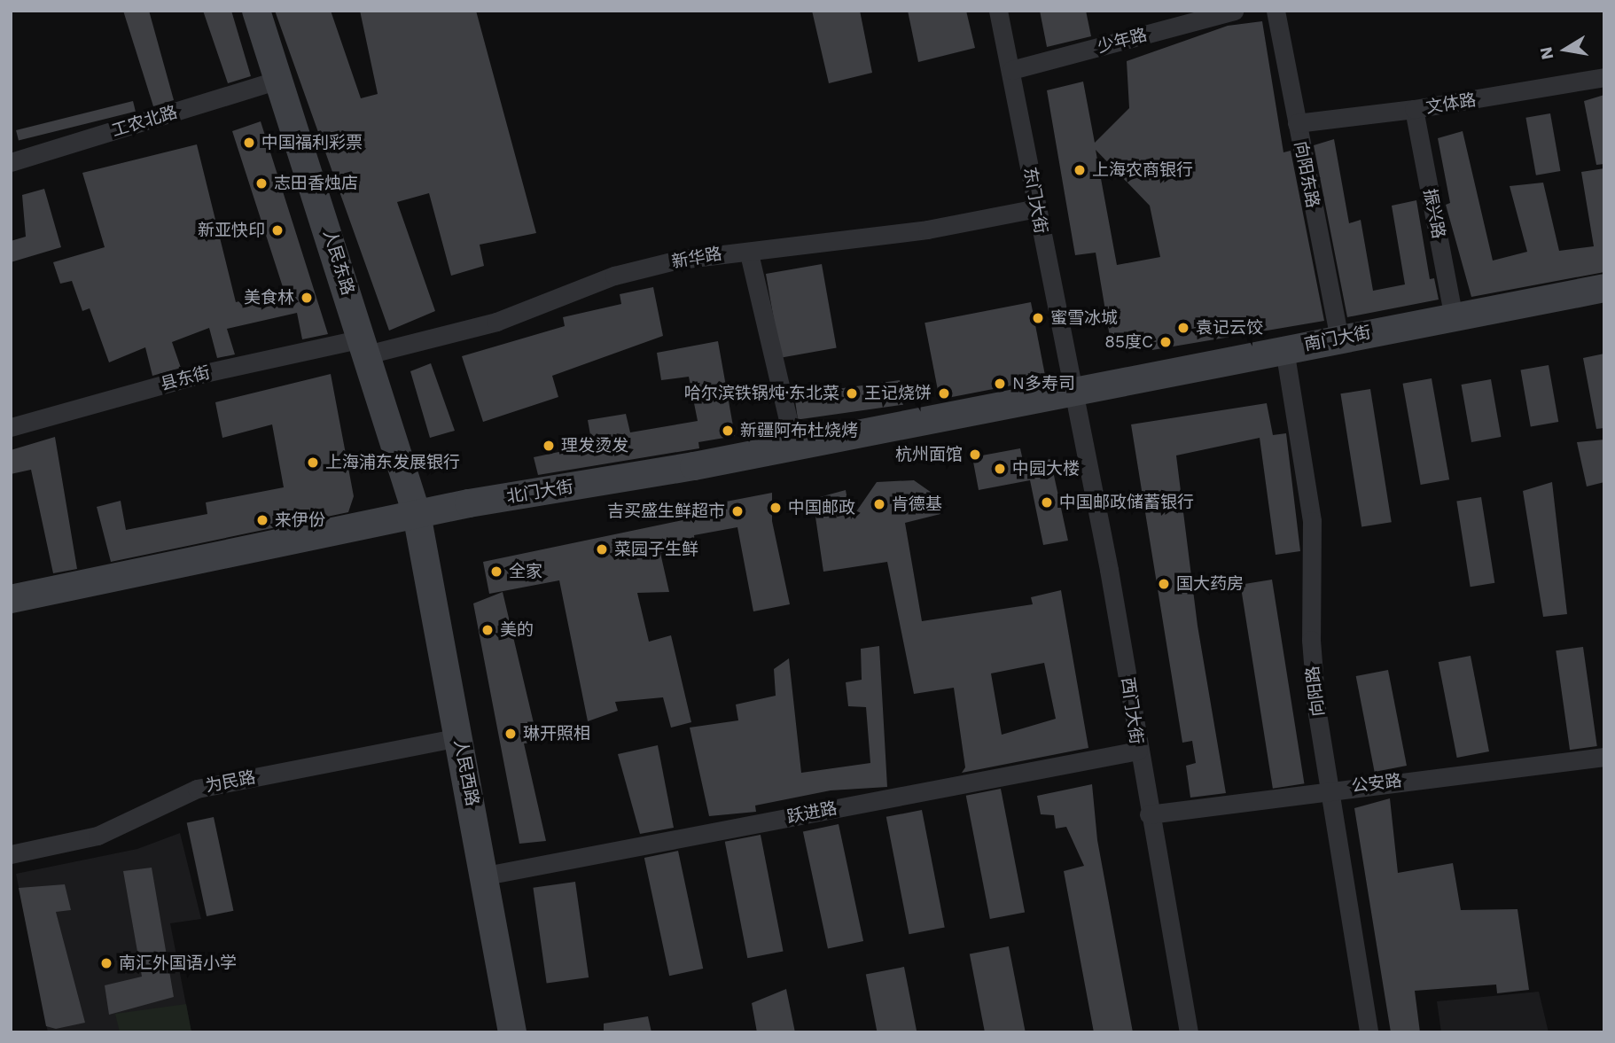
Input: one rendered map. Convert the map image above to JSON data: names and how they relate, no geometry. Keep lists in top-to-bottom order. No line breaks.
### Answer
{"streets":{"street":["少年路","文体路","工农北路","向阳东路","东门大街","振兴路","新华路","人民东路","南门大街","县东街","北门大街","向阳路","西门大街","人民西路","为民路","公安路","跃进路"]},"crossings":[["少年路","东门大街"],["文体路","向阳东路"],["文体路","振兴路"],["工农北路","人民东路"],["向阳东路","南门大街"],["东门大街","新华路"],["东门大街","南门大街"],["东门大街","北门大街"],["东门大街","西门大街"],["振兴路","南门大街"],["新华路","人民东路"],["新华路","县东街"],["人民东路","县东街"],["人民东路","北门大街"],["人民东路","人民西路"],["南门大街","北门大街"],["南门大街","向阳路"],["南门大街","西门大街"],["北门大街","西门大街"],["北门大街","人民西路"],["向阳路","公安路"],["西门大街","公安路"],["西门大街","跃进路"],["人民西路","为民路"],["人民西路","跃进路"]],"places":["中国福利彩票","上海农商银行","志田香烛店","新亚快印","美食林","蜜雪冰城","袁记云饺","85度C","N多寿司","哈尔滨铁锅炖·东北菜","王记烧饼","新疆阿布杜烧烤","理发烫发","杭州面馆","上海浦东发展银行","中园大楼","中国邮政储蓄银行","肯德基","中国邮政","吉买盛生鲜超市","来伊份","菜园子生鲜","全家","国大药房","美的","琳开照相","南汇外国语小学"],"north":"left"}
